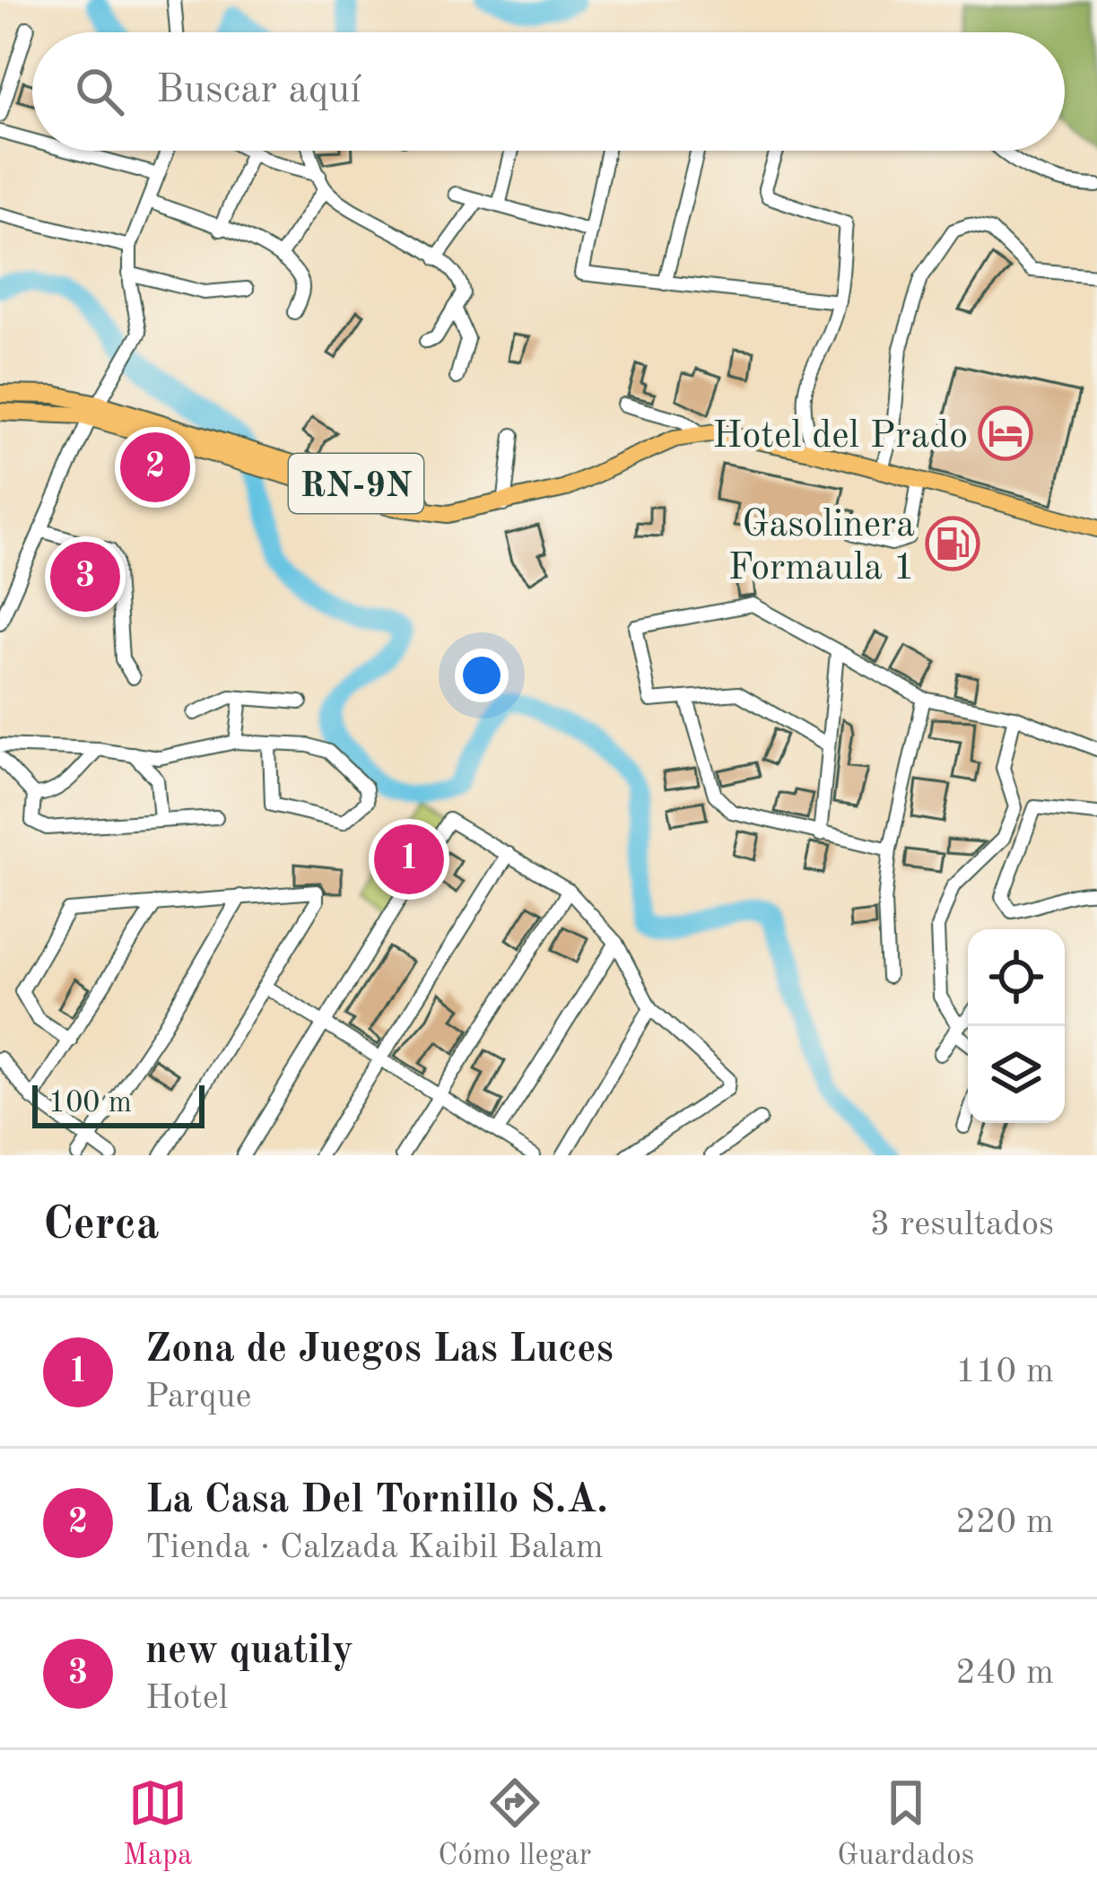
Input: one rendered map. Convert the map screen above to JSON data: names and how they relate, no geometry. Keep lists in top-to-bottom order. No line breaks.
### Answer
{"streets":{"main road":["RN-9N"]},"places":{"hotel":["Hotel del Prado"],"fuel station":["Gasolinera Formaula 1"]},"scale_bar":"100 m","page":{"search":"Buscar aquí","pins":["2","3","1"],"scale":"100 m","heading":["Cerca","3 resultados"],"list":[{"mark":"1","name":"Zona de Juegos Las Luces","note":"Parque","value":"110 m"},{"mark":"2","name":"La Casa Del Tornillo S.A.","note":"Tienda · Calzada Kaibil Balam","value":"220 m"},{"mark":"3","name":"new quatily","note":"Hotel","value":"240 m"}],"nav":["Mapa","Cómo llegar","Guardados"]}}
